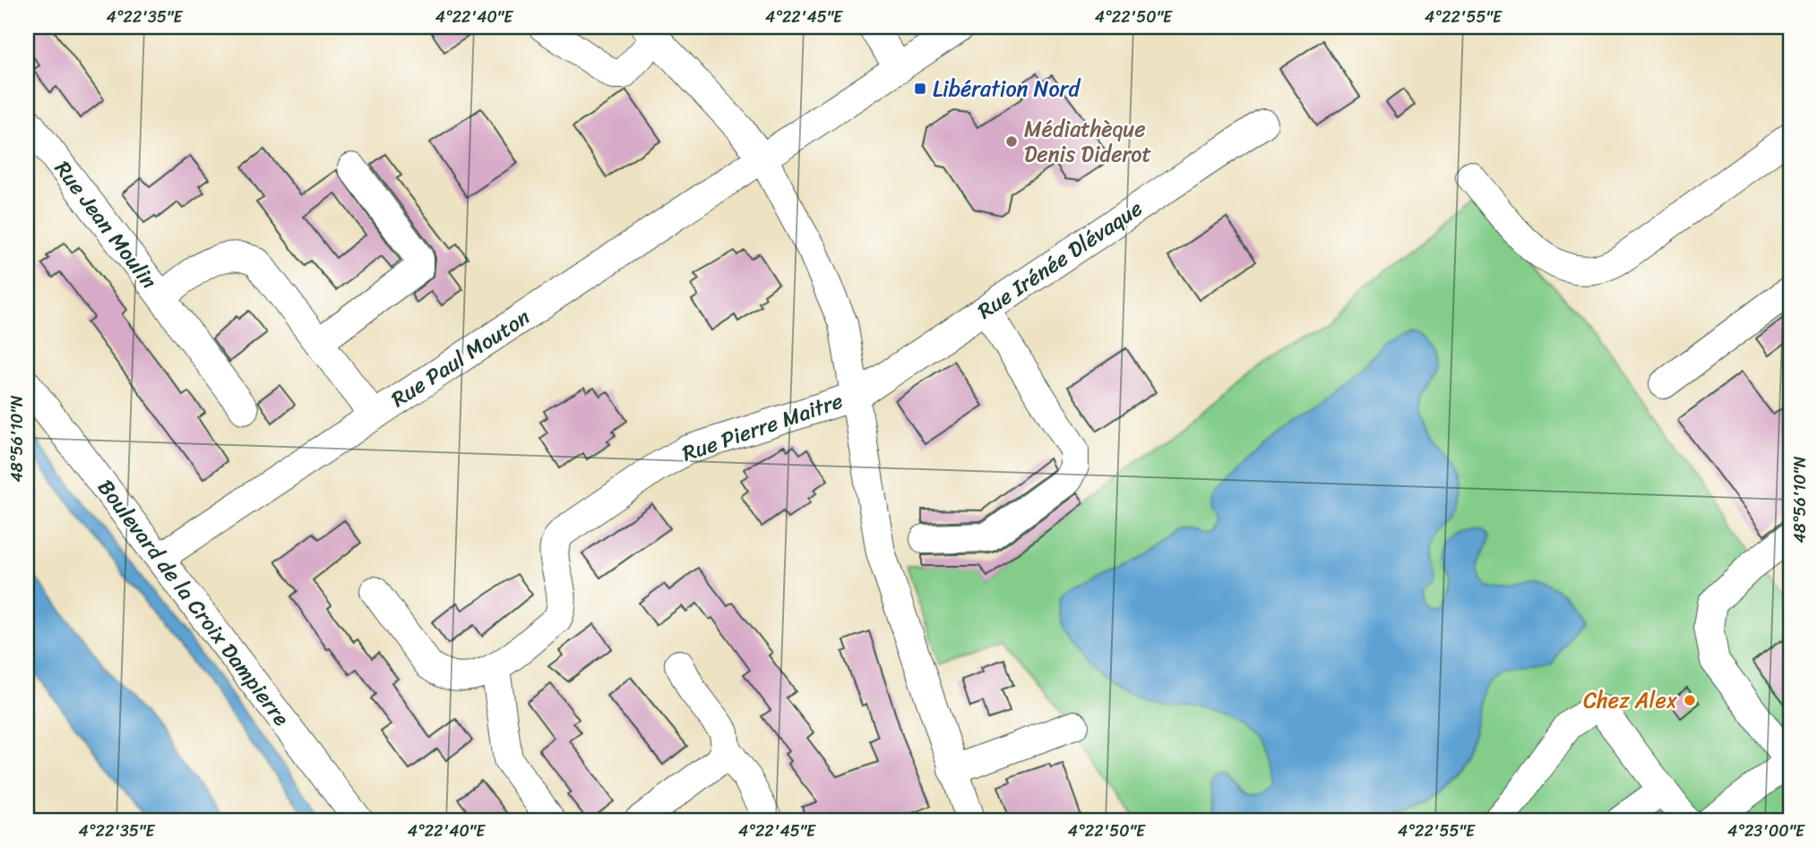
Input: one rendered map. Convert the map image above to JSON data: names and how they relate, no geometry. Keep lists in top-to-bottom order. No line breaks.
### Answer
{"streets":{"street":["Rue Jean Moulin","Rue Irénée Dlévaque","Rue Paul Mouton","Rue Pierre Maitre","Boulevard de la Croix Dampierre"]},"crossings":[["Rue Jean Moulin","Rue Paul Mouton"],["Rue Irénée Dlévaque","Rue Pierre Maitre"],["Rue Paul Mouton","Boulevard de la Croix Dampierre"]],"places":{"transit":["Libération Nord"],"other":["Médiathèque Denis Diderot","Chez Alex"]},"coordinates":["4°22'35\"E","4°22'40\"E","4°22'45\"E","4°22'50\"E","4°22'55\"E","48°56'10\"N","4°23'00\"E"]}
